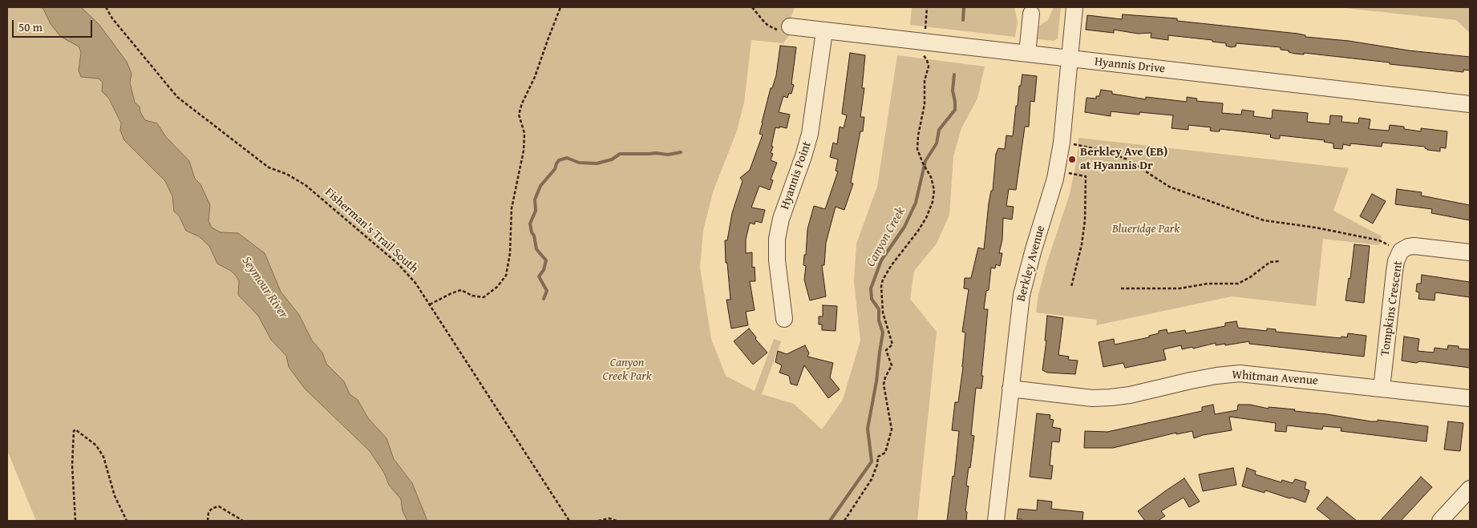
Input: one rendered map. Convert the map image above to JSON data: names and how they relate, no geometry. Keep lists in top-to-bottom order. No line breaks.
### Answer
{"streets":{"street":["Hyannis Drive","Hyannis Point","Berkley Avenue","Tompkins Crescent","Whitman Avenue"],"path":["Fisherman's Trail South"]},"crossings":[["Hyannis Drive","Hyannis Point"],["Hyannis Drive","Berkley Avenue"],["Berkley Avenue","Whitman Avenue"],["Tompkins Crescent","Whitman Avenue"]],"water":["Canyon Creek","Seymour River"],"parks":["Blueridge Park","Canyon Creek Park"],"places":["Berkley Ave (EB) at Hyannis Dr"],"scale_bar":"50 m"}
